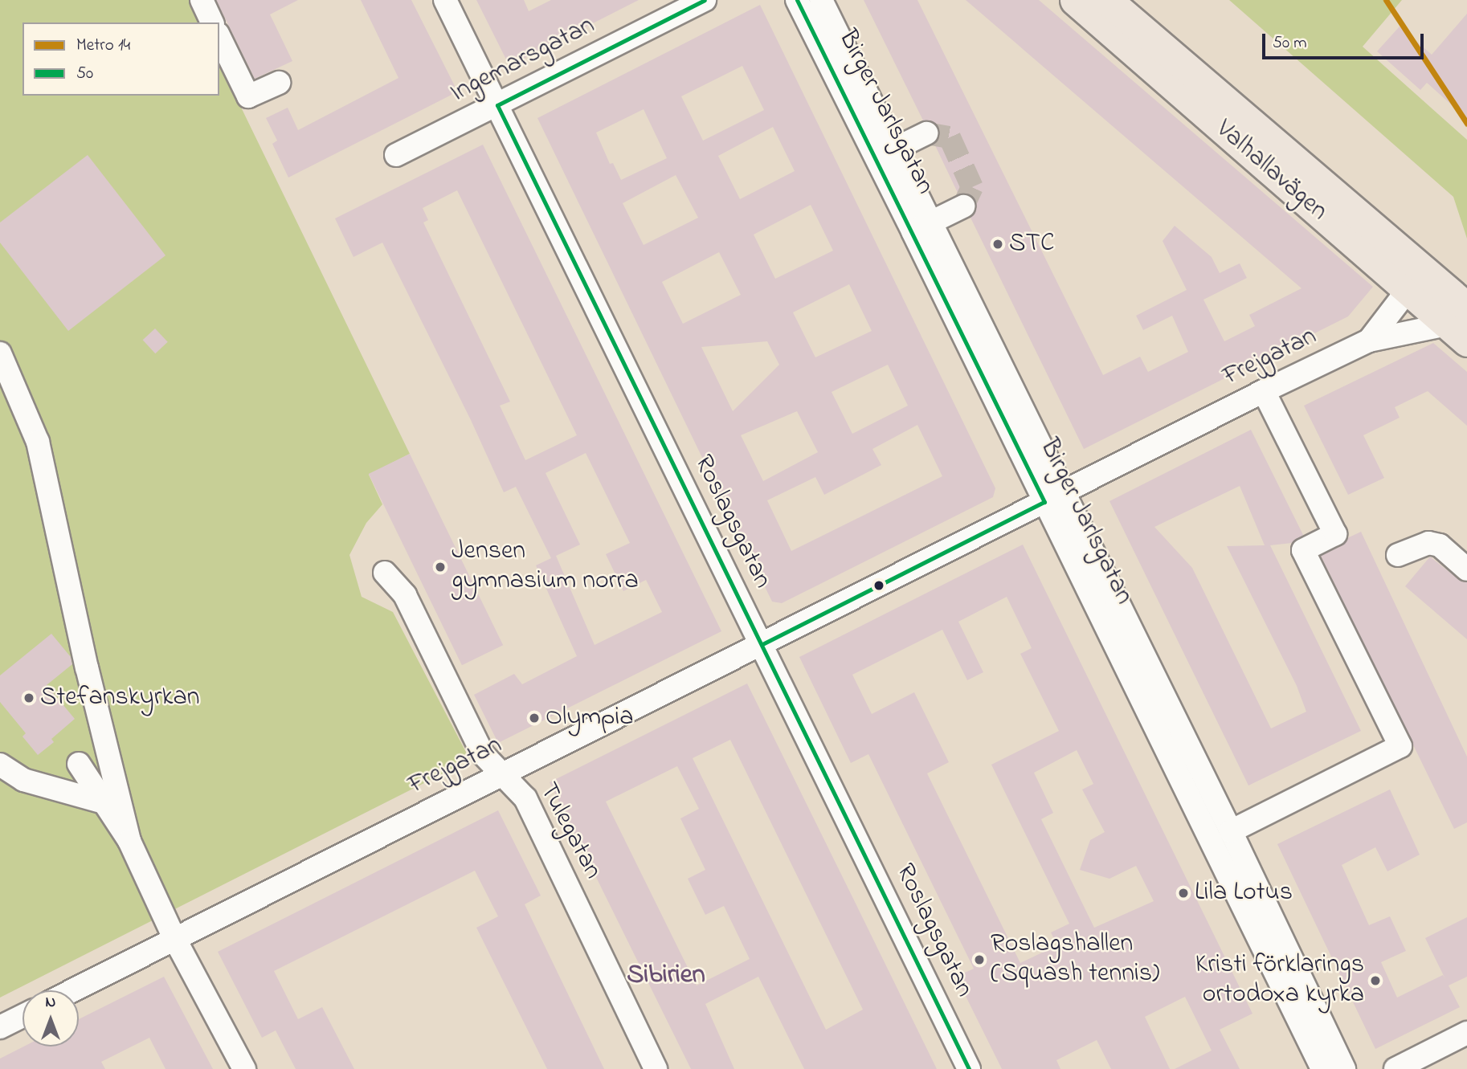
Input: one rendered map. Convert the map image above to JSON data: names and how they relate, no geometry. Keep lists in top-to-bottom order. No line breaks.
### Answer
{"streets":{"main road":["Valhallavägen"],"street":["Ingemarsgatan","Birger Jarlsgatan","Frejgatan","Roslagsgatan","Tulegatan"]},"crossings":[["Ingemarsgatan","Roslagsgatan"],["Birger Jarlsgatan","Frejgatan"],["Valhallavägen","Frejgatan"],["Frejgatan","Roslagsgatan"],["Frejgatan","Tulegatan"]],"districts":["Sibirien"],"places":["STC","Jensen gymnasium norra","Stefanskyrkan","Olympia","Lila Lotus","Roslagshallen (Squash tennis)","Kristi förklarings ortodoxa kyrka"],"lines":["metro line 14","transit line 50"],"legend":["Metro 14","50"],"scale_bar":"50 m","north":"top"}
